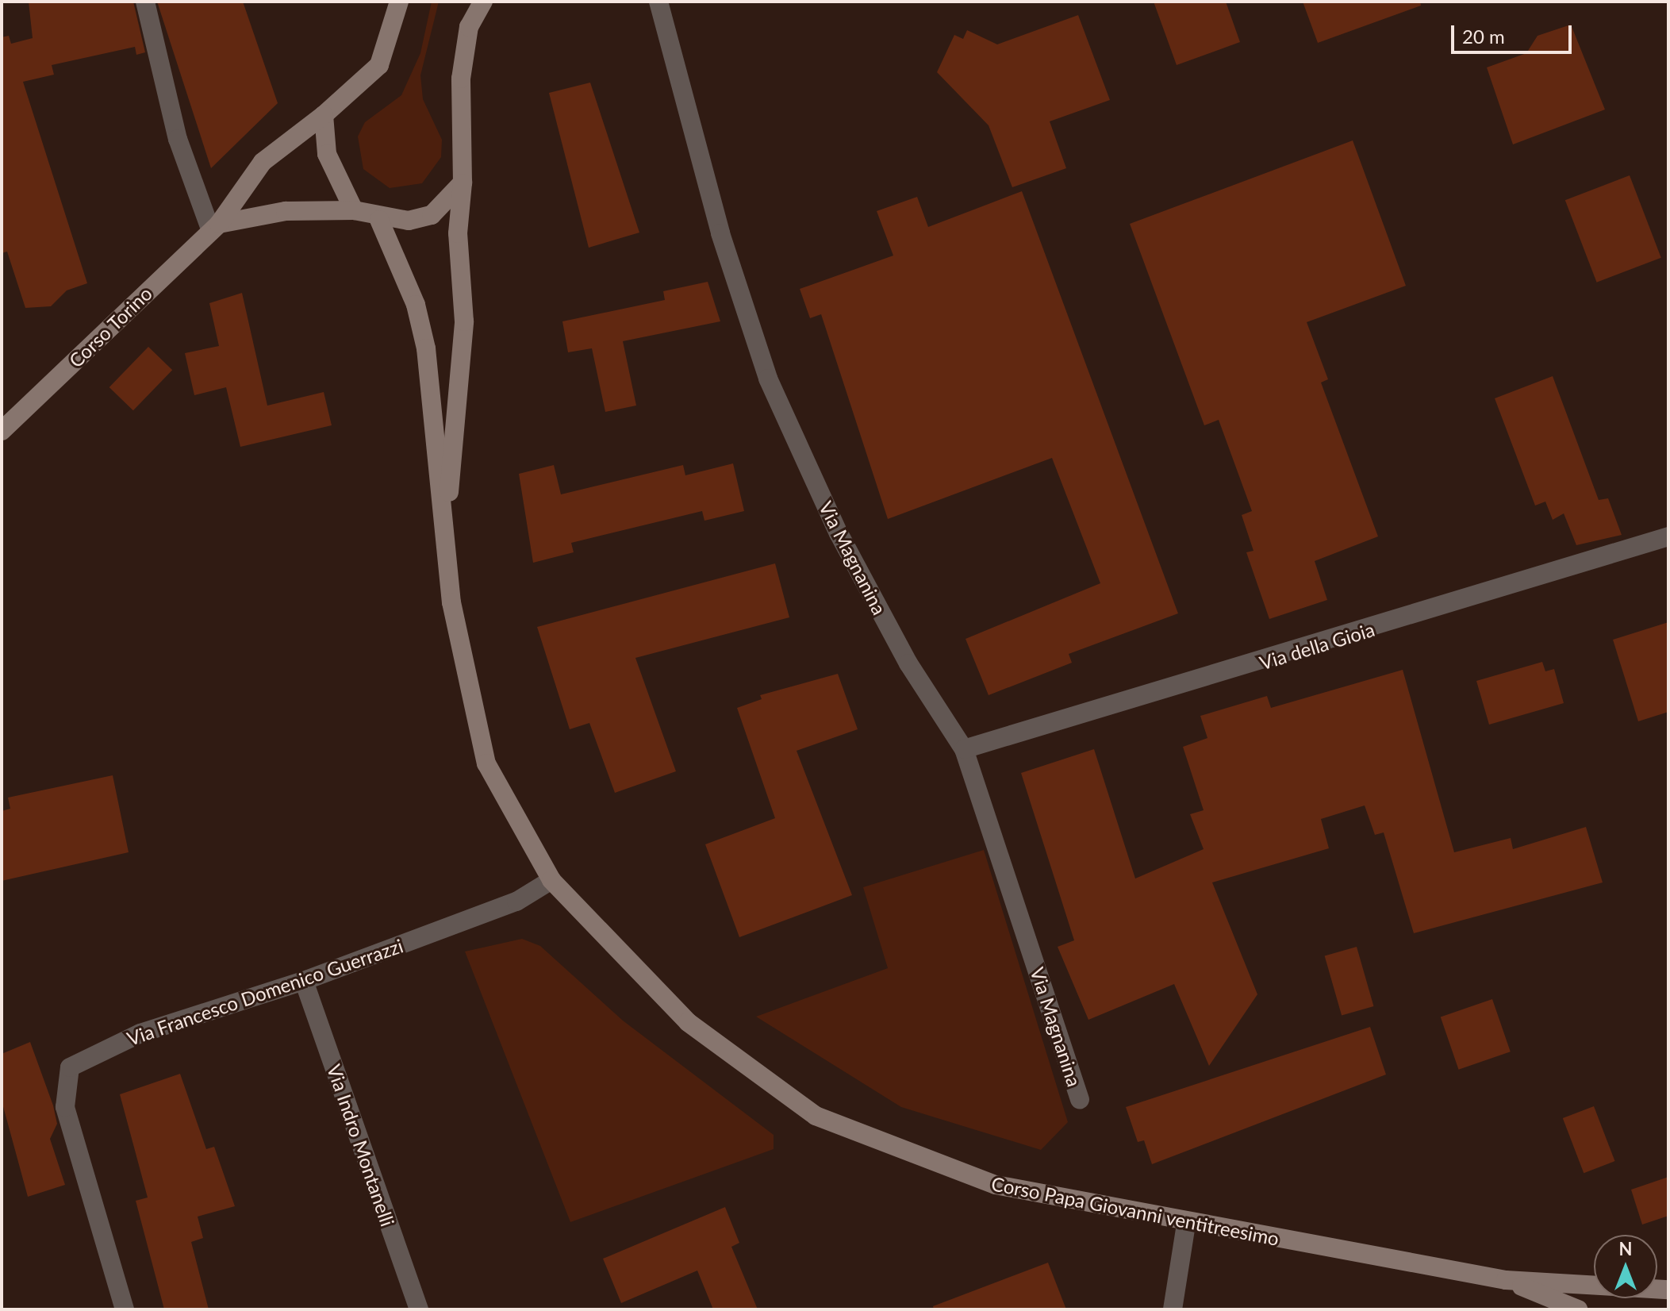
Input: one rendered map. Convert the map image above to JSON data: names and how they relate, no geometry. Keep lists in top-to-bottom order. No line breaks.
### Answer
{"streets":{"main road":["Corso Torino","Corso Papa Giovanni ventitreesimo"],"street":["Via Magnanina","Via della Gioia","Via Francesco Domenico Guerrazzi","Via Indro Montanelli"]},"crossings":[["Via Magnanina","Via della Gioia"],["Via Francesco Domenico Guerrazzi","Via Indro Montanelli"],["Via Francesco Domenico Guerrazzi","Corso Papa Giovanni ventitreesimo"]],"scale_bar":"20 m","north":"top"}
